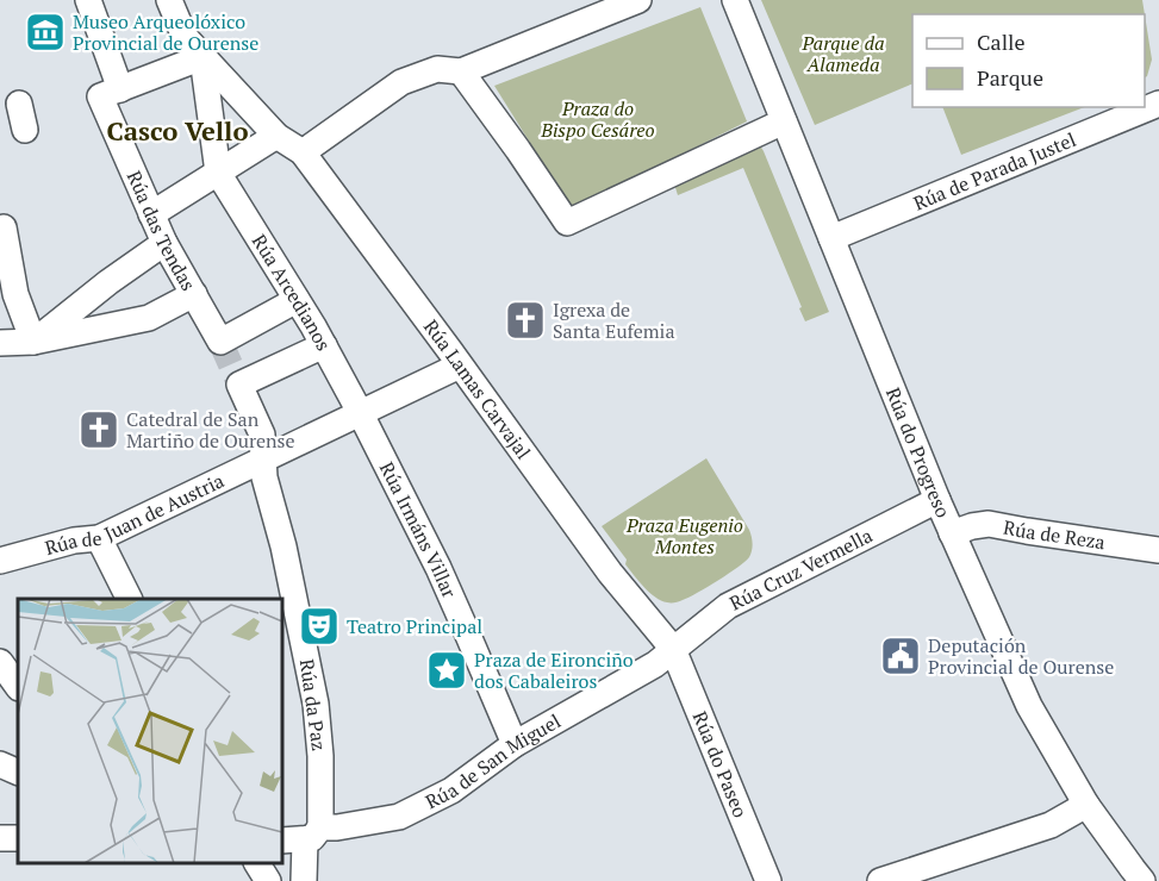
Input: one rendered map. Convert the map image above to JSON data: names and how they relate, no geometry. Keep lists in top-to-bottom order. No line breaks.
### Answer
{"streets":{"street":["Rúa de Parada Justel","Rúa das Tendas","Rúa Arcedianos","Rúa Lamas Carvajal","Rúa do Progreso","Rúa de Juan de Austria","Rúa Irmáns Villar","Rúa de Reza","Rúa Cruz Vermella","Rúa da Paz","Rúa de San Miguel","Rúa do Paseo"]},"crossings":[["Rúa de Parada Justel","Rúa do Progreso"],["Rúa das Tendas","Rúa Arcedianos"],["Rúa Arcedianos","Rúa de Juan de Austria"],["Rúa Arcedianos","Rúa Irmáns Villar"],["Rúa Lamas Carvajal","Rúa de Juan de Austria"],["Rúa Lamas Carvajal","Rúa Cruz Vermella"],["Rúa Lamas Carvajal","Rúa de San Miguel"],["Rúa Lamas Carvajal","Rúa do Paseo"],["Rúa do Progreso","Rúa de Reza"],["Rúa do Progreso","Rúa Cruz Vermella"],["Rúa de Juan de Austria","Rúa Irmáns Villar"],["Rúa de Juan de Austria","Rúa da Paz"],["Rúa Irmáns Villar","Rúa de San Miguel"],["Rúa Cruz Vermella","Rúa de San Miguel"],["Rúa Cruz Vermella","Rúa do Paseo"],["Rúa da Paz","Rúa de San Miguel"],["Rúa de San Miguel","Rúa do Paseo"]],"districts":["Casco Vello"],"parks":["Parque da Alameda","Praza do Bispo Cesáreo","Praza Eugenio Montes"],"places":{"museum":["Museo Arqueolóxico Provincial de Ourense"],"church":["Igrexa de Santa Eufemia","Catedral de San Martiño de Ourense"],"theatre":["Teatro Principal"],"public building":["Deputación Provincial de Ourense"],"place":["Praza de Eironciño dos Cabaleiros"]},"legend":["Calle","Parque"]}
